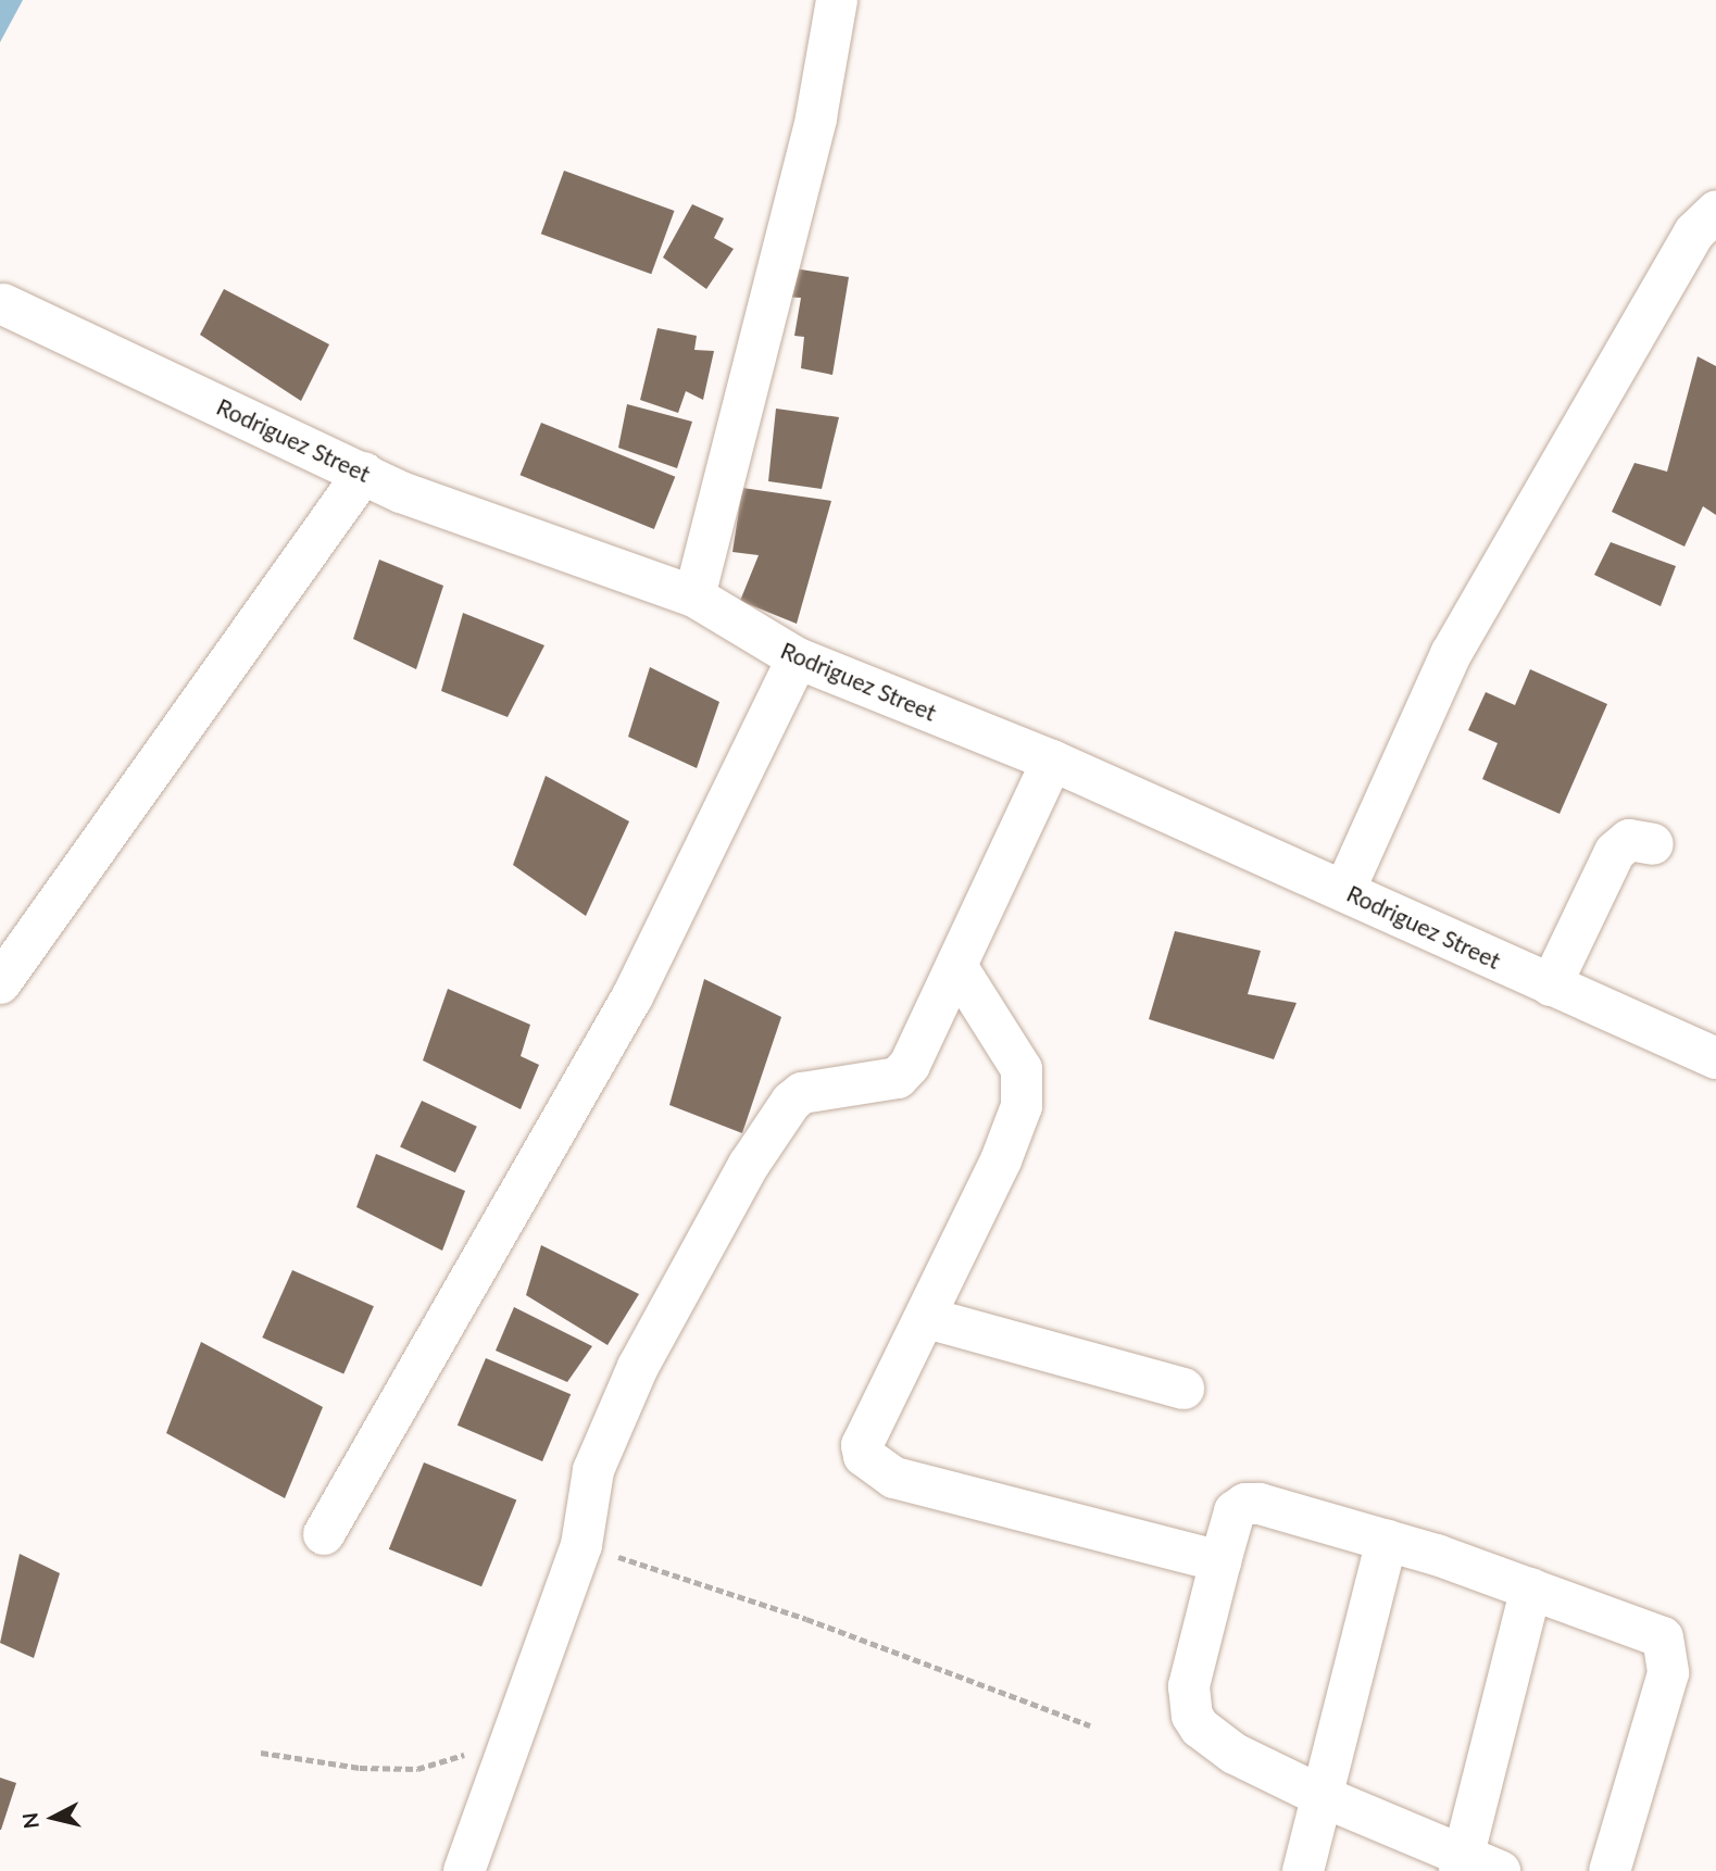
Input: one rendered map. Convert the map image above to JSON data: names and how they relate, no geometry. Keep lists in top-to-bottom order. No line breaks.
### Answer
{"streets":{"street":["Rodriguez Street"]},"north":"left"}
